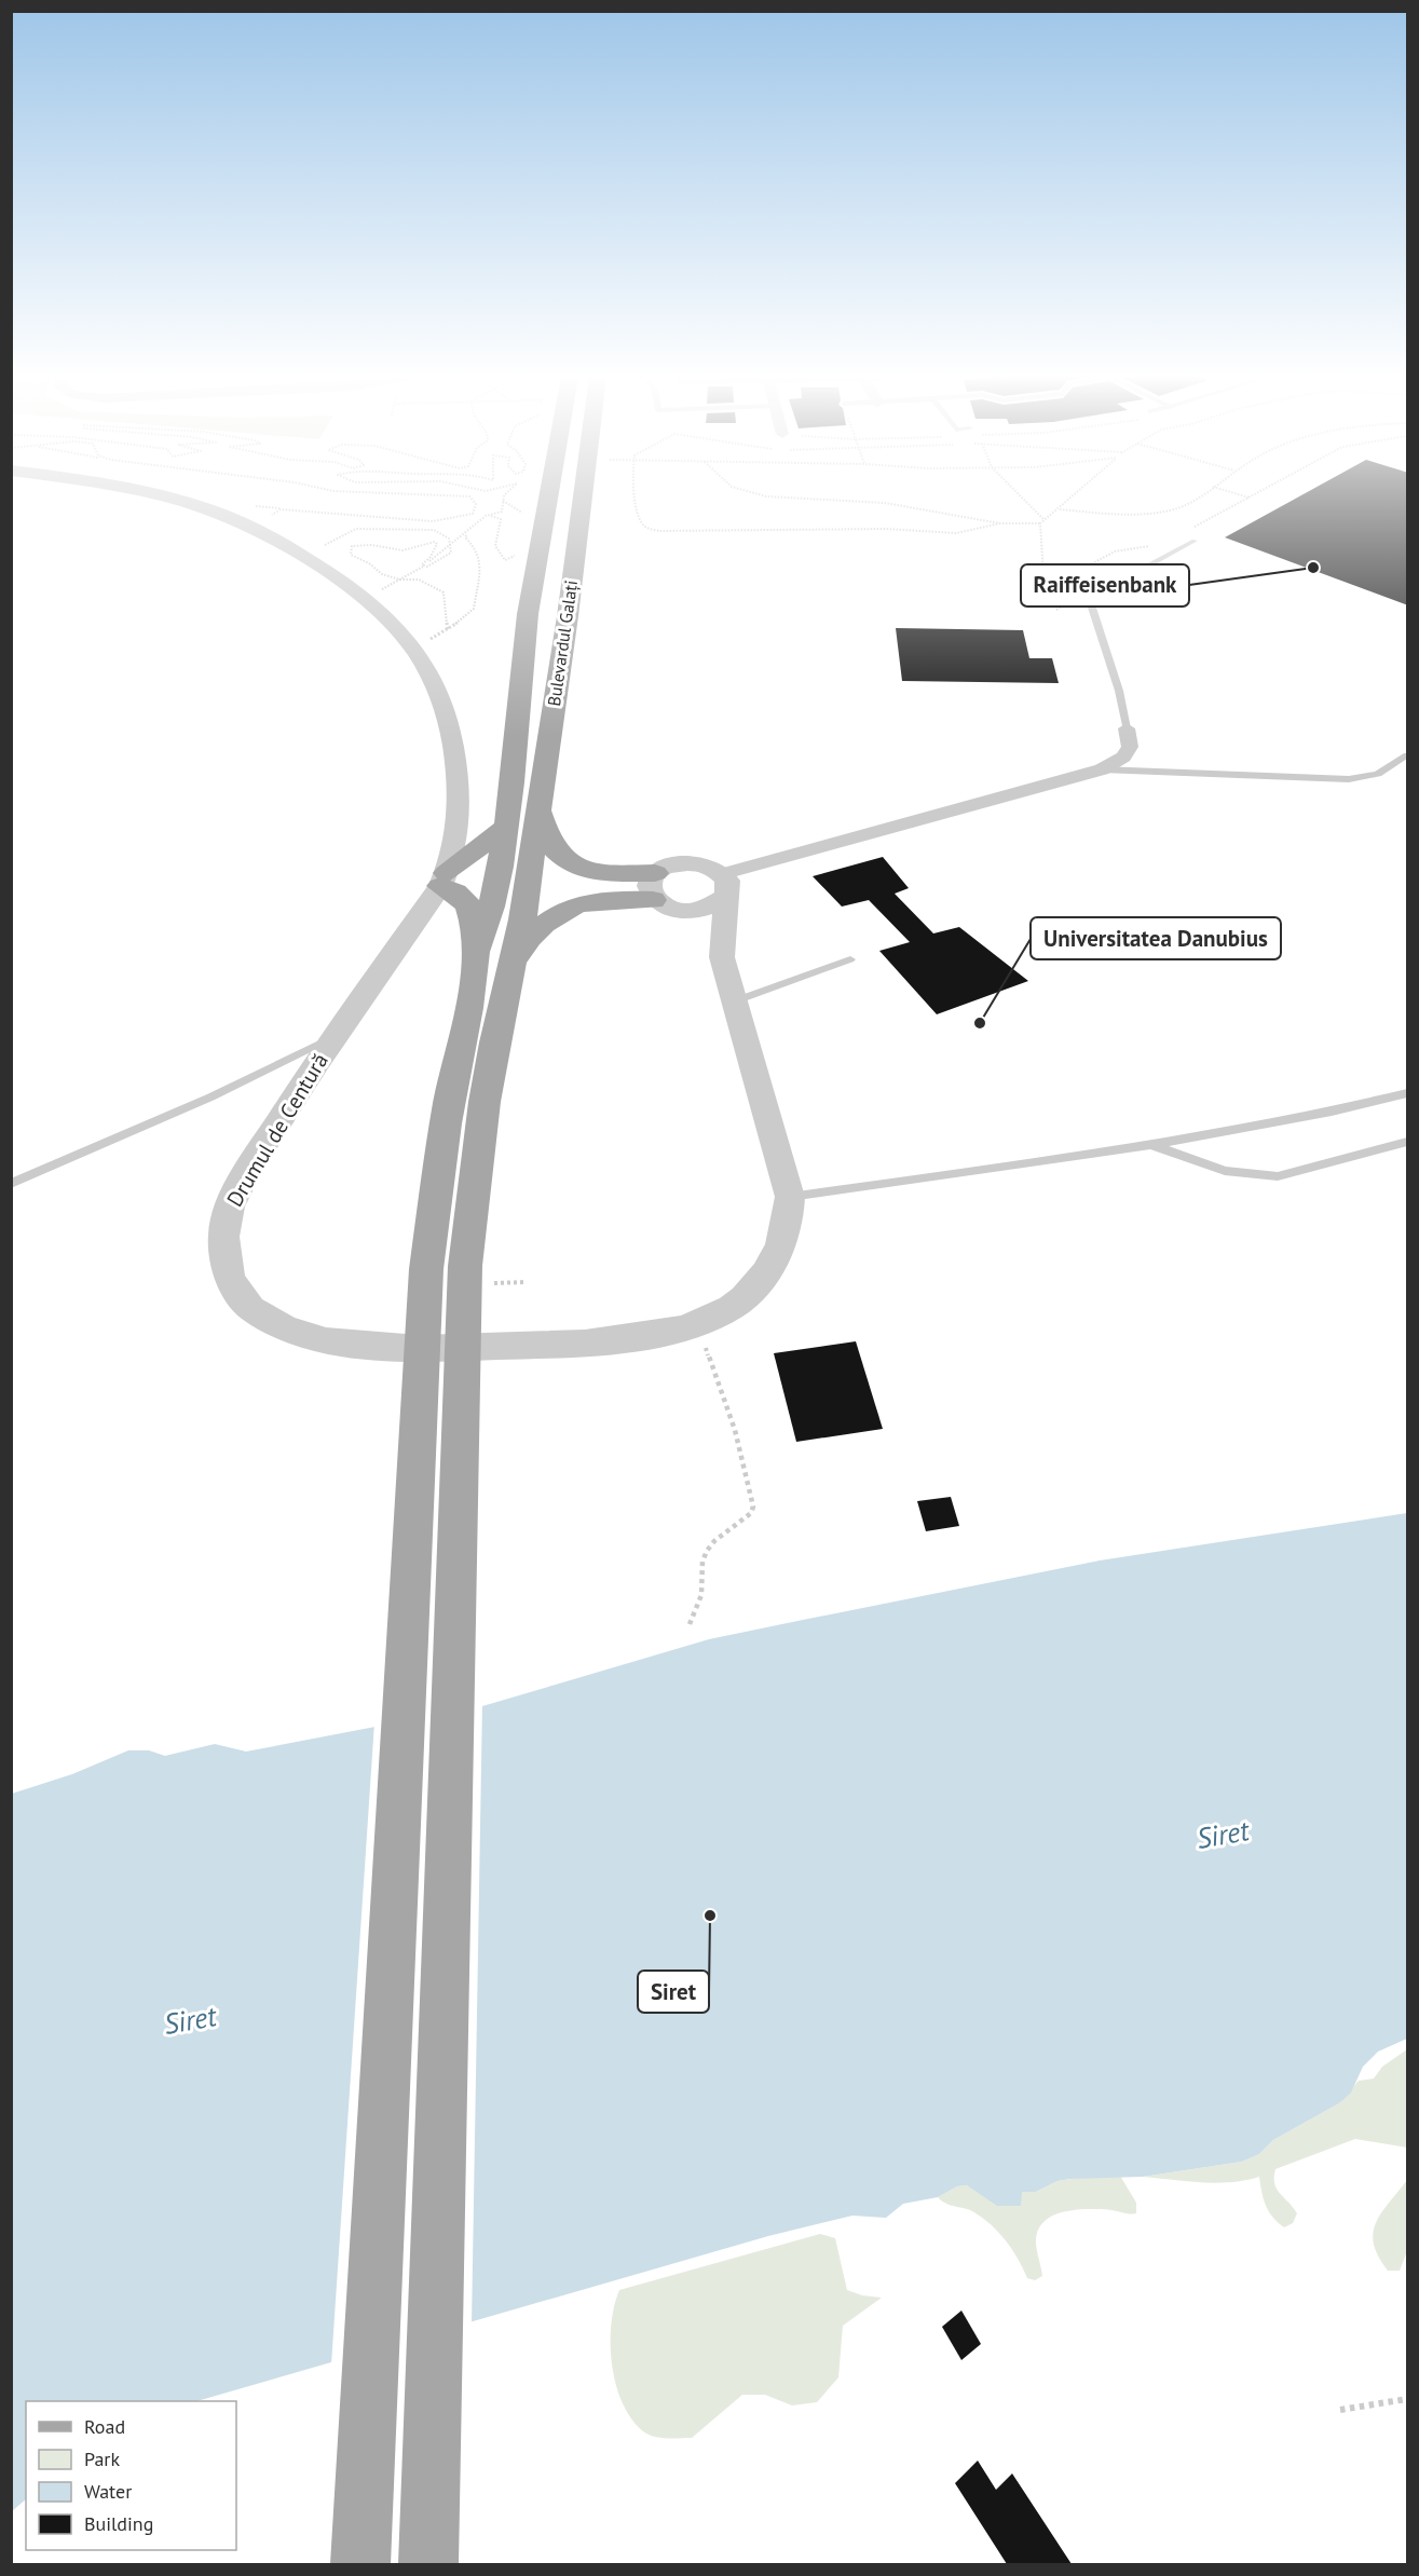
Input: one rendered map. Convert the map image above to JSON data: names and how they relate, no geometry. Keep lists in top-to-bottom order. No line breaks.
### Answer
{"streets":{"main road":["Bulevardul Galați"],"street":["Drumul de Centură"]},"water":["Siret"],"places":["Raiffeisenbank","Universitatea Danubius","Siret"],"legend":["Road","Park","Water","Building"]}
